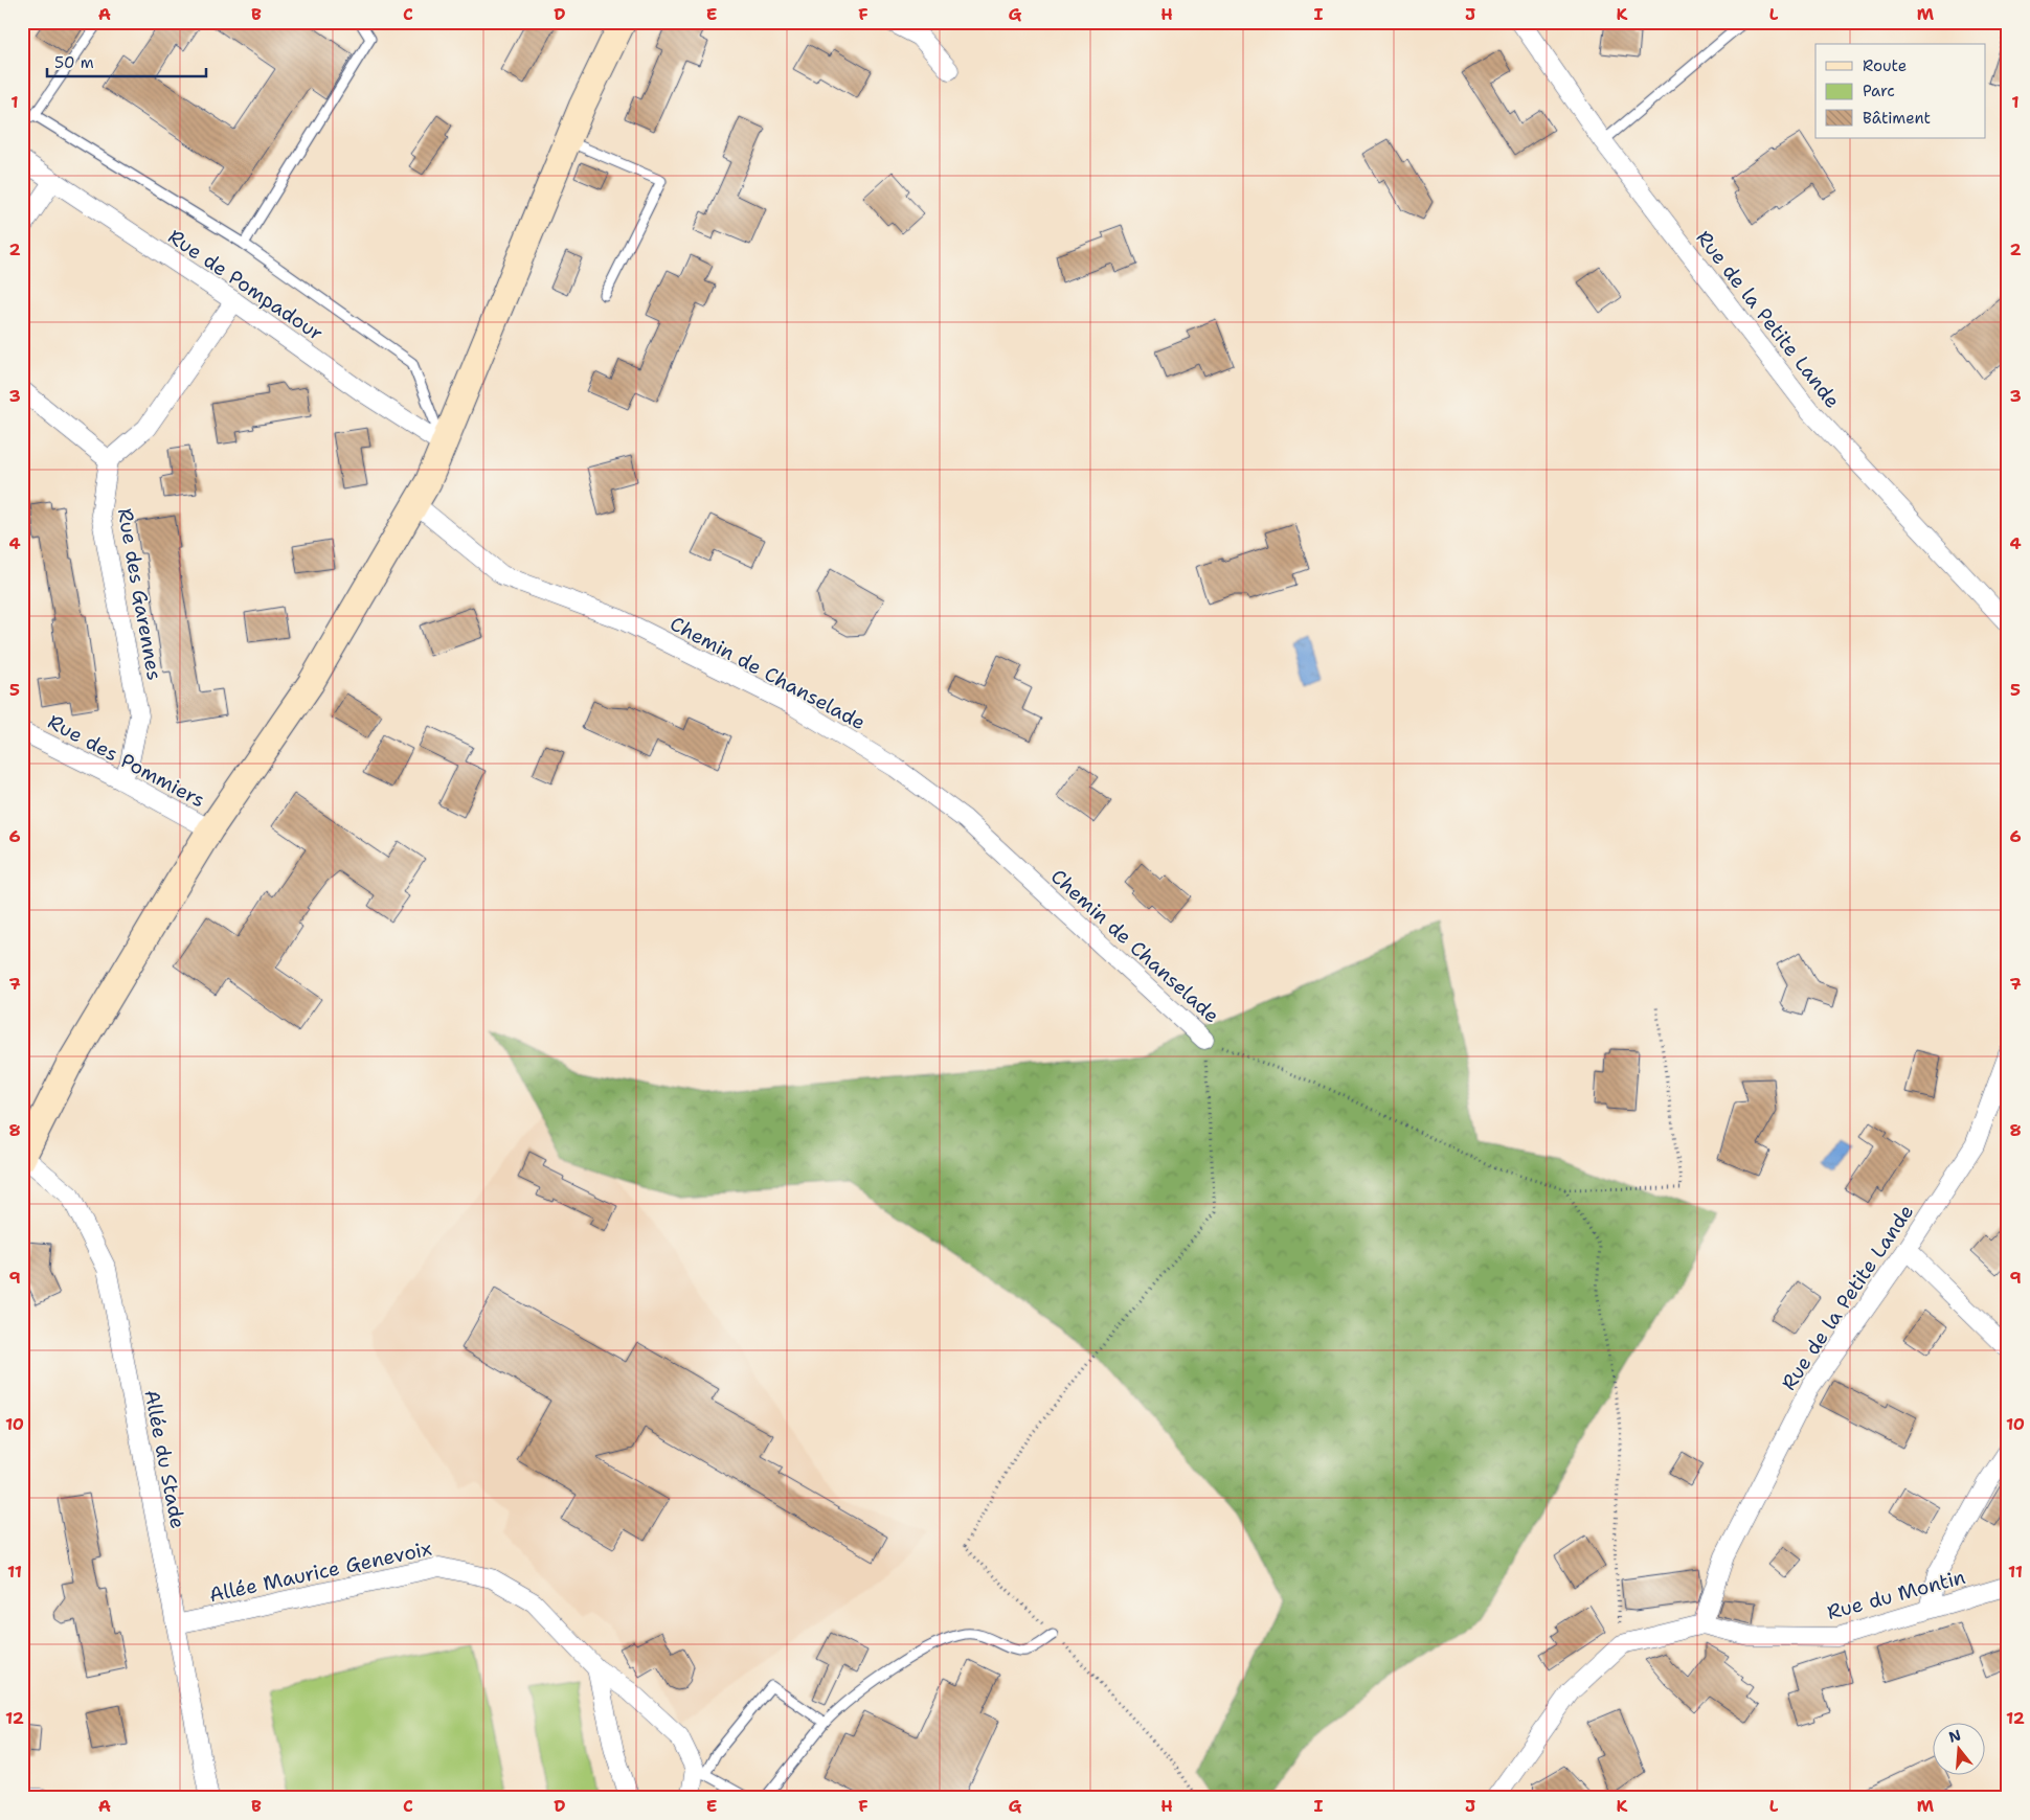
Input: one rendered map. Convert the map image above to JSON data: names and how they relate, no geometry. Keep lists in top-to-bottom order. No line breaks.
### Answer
{"streets":{"street":["Rue de Pompadour","Rue de la Petite Lande","Rue des Garennes","Chemin de Chanselade","Rue des Pommiers","Allée du Stade","Allée Maurice Genevoix","Rue du Montin"]},"crossings":[["Rue de la Petite Lande","Rue du Montin"],["Rue des Garennes","Rue des Pommiers"],["Allée du Stade","Allée Maurice Genevoix"]],"legend":["Route","Parc","Bâtiment"],"scale_bar":"50 m","north":"top","grid":{"columns":["A","B","C","D","E","F","G","H","I","J","K","L","M"],"rows":["1","2","3","4","5","6","7","8","9","10","11","12"]}}
